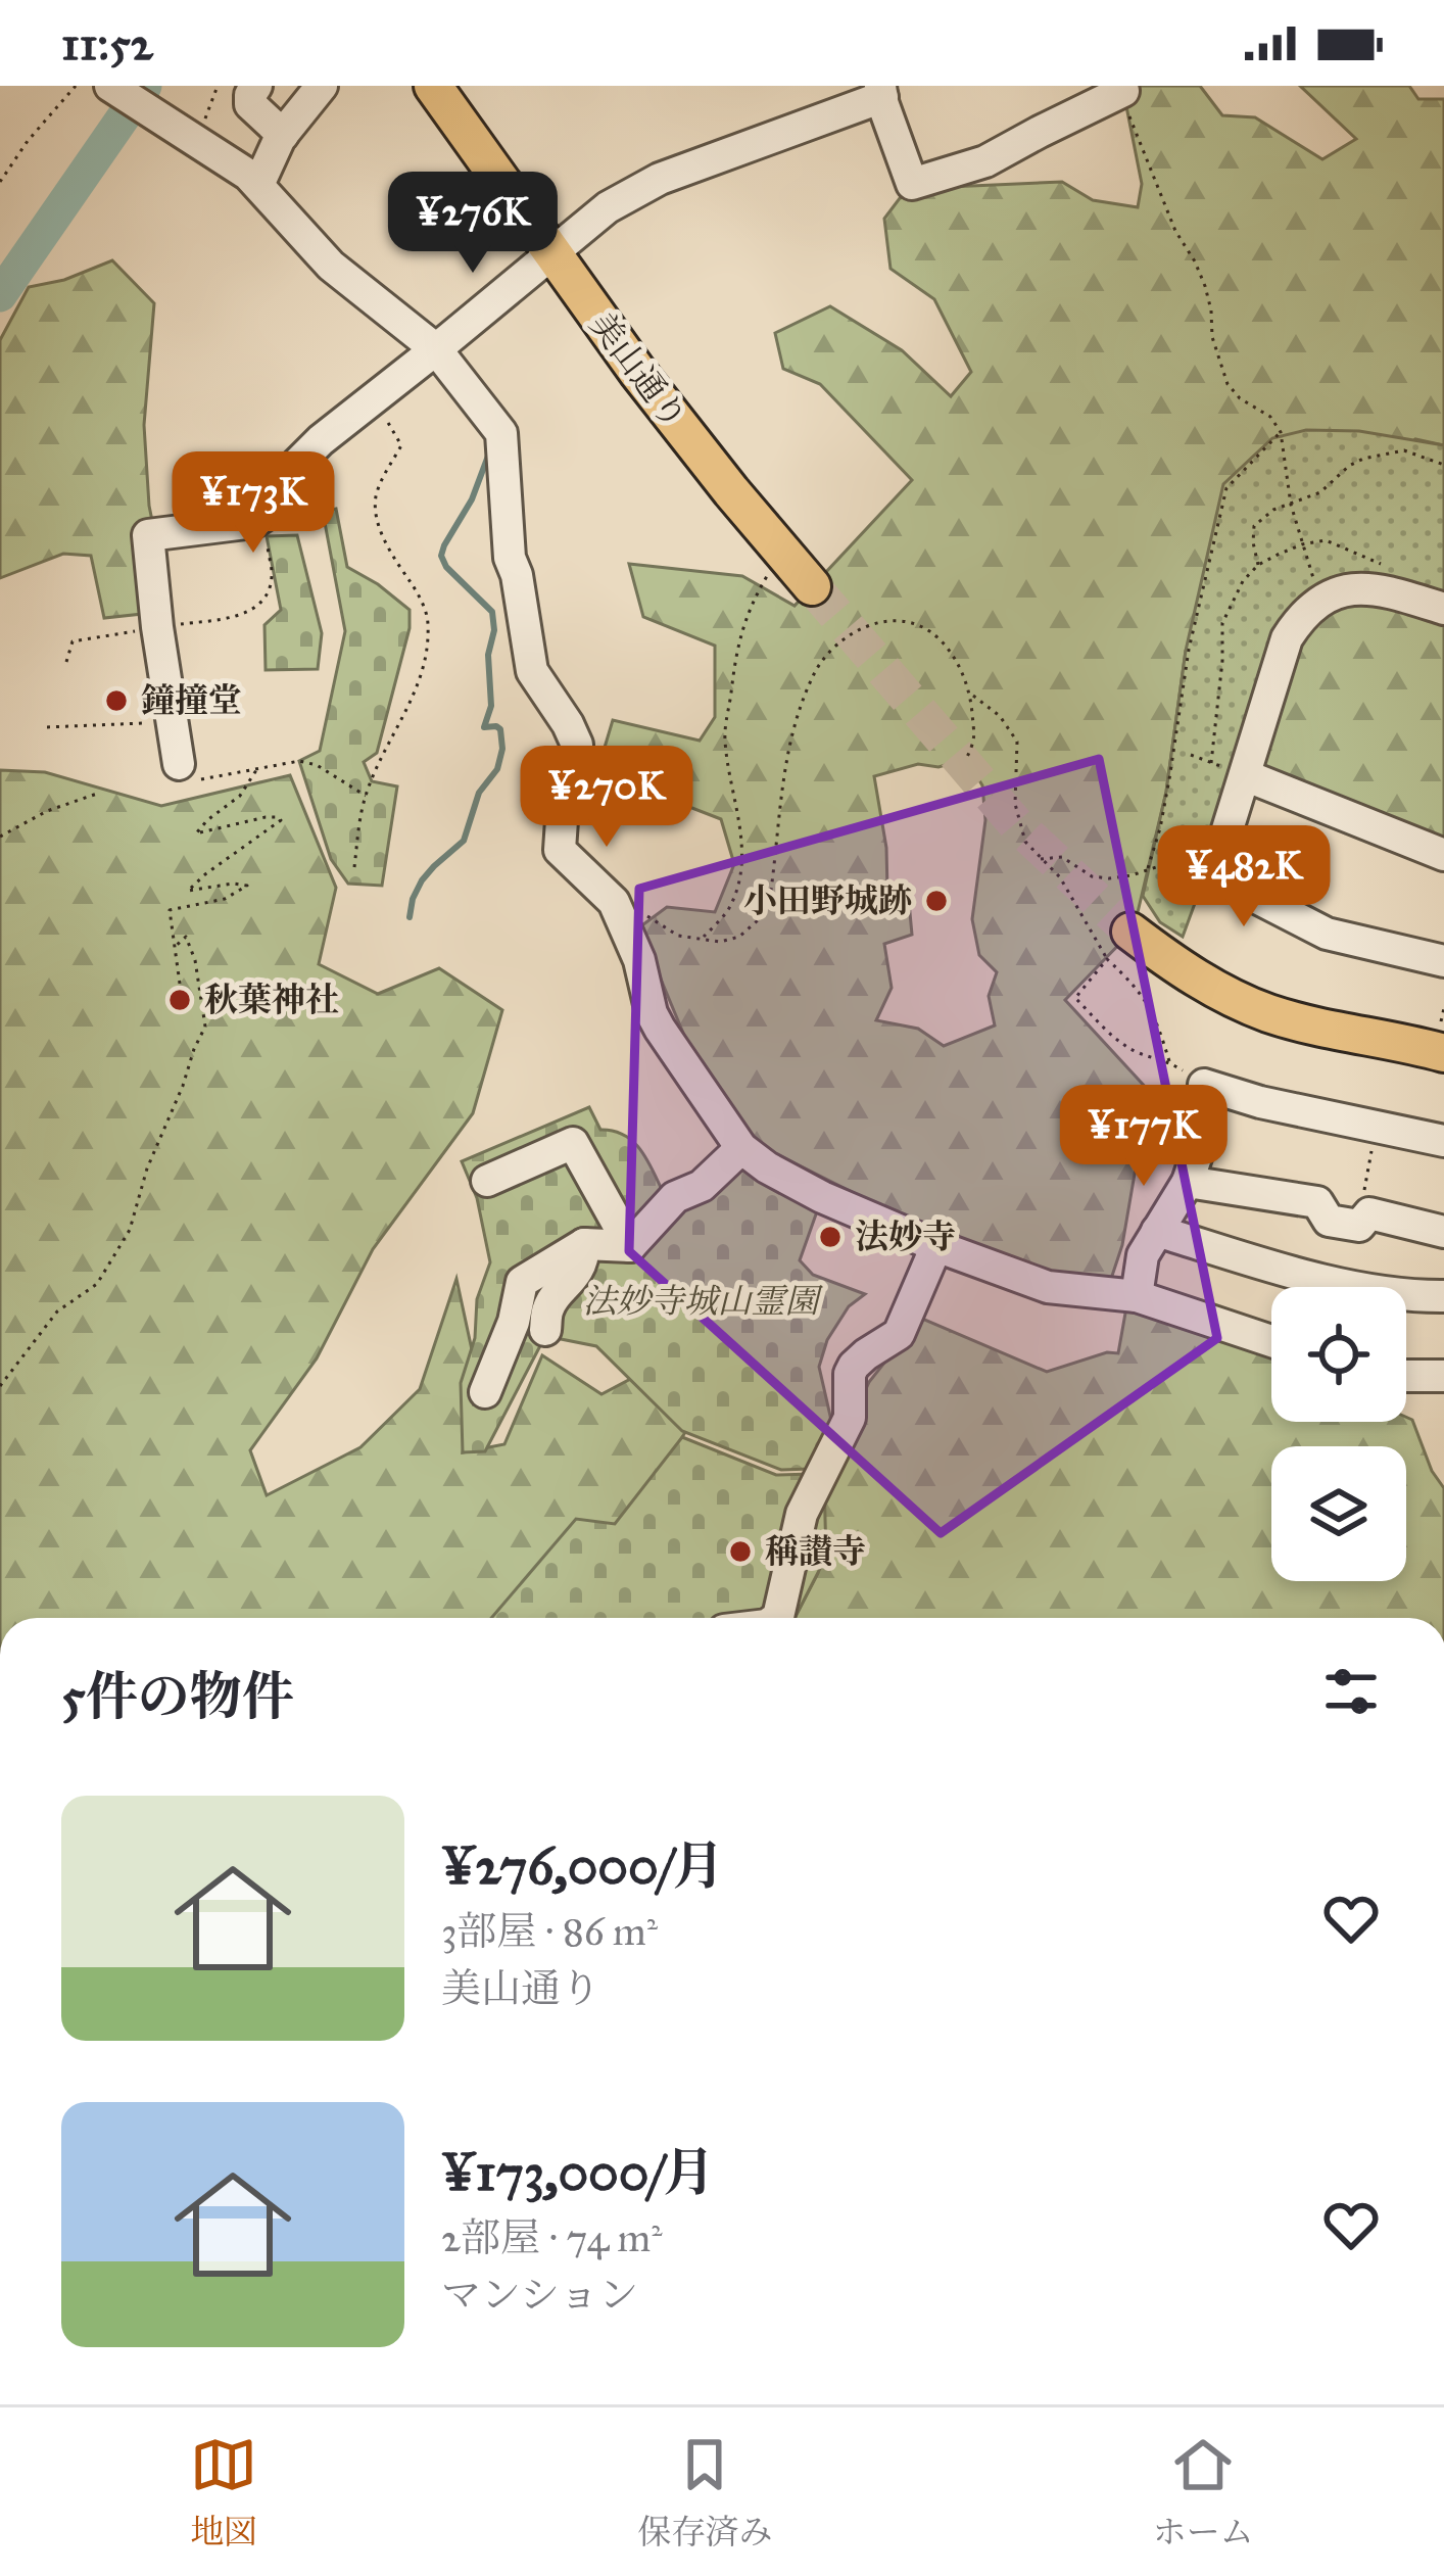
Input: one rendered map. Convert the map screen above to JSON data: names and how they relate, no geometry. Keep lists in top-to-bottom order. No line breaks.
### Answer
{"streets":{"main road":["美山通り"]},"parks":["法妙寺城山霊園"],"places":["鐘撞堂","小田野城跡","秋葉神社","法妙寺","稱讃寺"],"page":{"status":"11:52","price":["¥276K","¥173K","¥270K","¥482K","¥177K"],"heading":"5件の物件","list":[{"name":"¥276,000/月","note":"3部屋 · 86 m² · 美山通り"},{"name":"¥173,000/月","note":"2部屋 · 74 m² · マンション"}],"tabs":["地図","保存済み","ホーム"]}}
